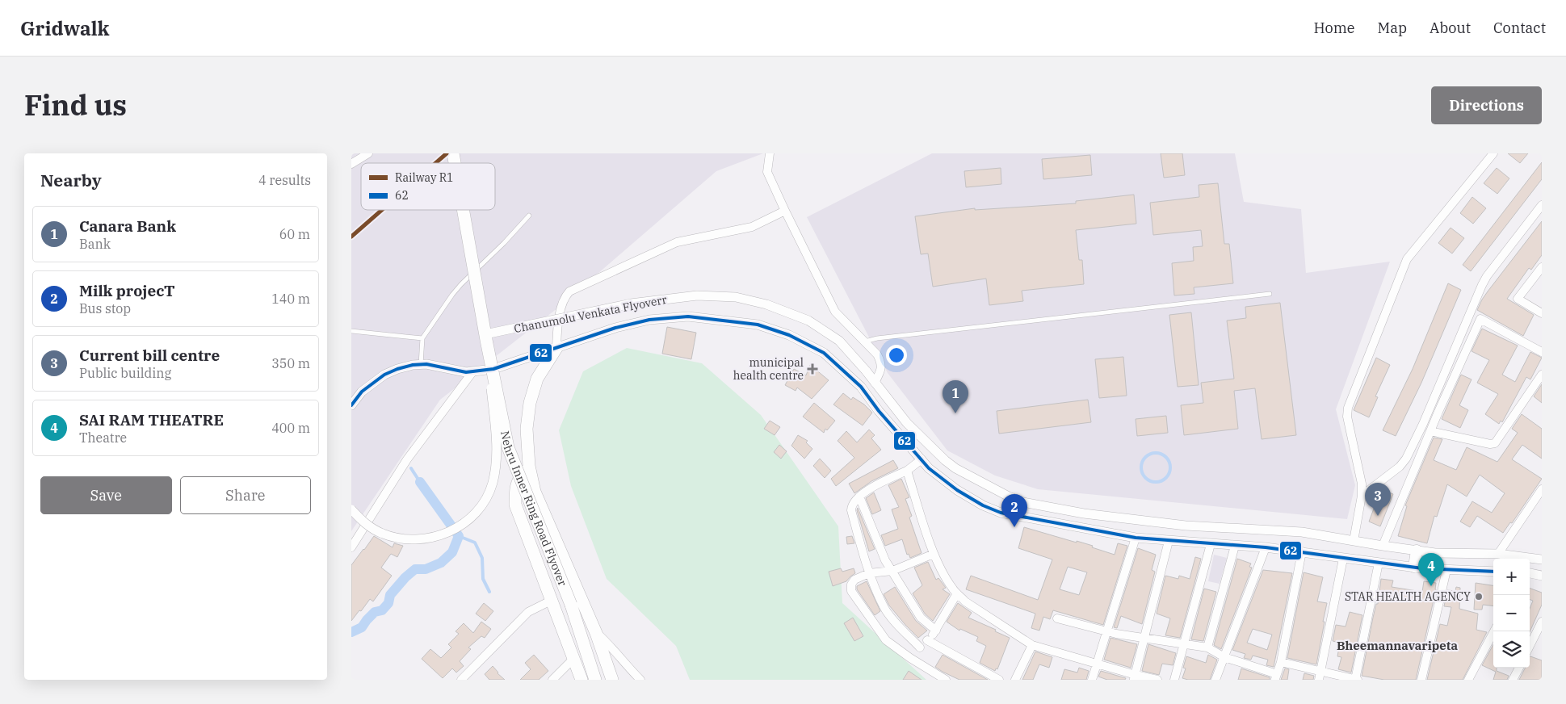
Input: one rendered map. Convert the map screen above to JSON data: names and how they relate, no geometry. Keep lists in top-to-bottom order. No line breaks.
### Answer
{"streets":{"main road":["Nehru Inner Ring Road Flyover"],"street":["Chanumolu Venkata Flyoverr"]},"crossings":[["Chanumolu Venkata Flyoverr","Nehru Inner Ring Road Flyover"]],"districts":["Bheemannavaripeta"],"places":{"health":["municipal health centre"],"other":["STAR HEALTH AGENCY"]},"lines":["rail line R1","transit line 62"],"legend":["Railway R1","62"],"page":{"header":"Gridwalk","nav":["Home","Map","About","Contact"],"title":"Find us","buttons":["Directions",["Save","Share"]],"heading":["Nearby","4 results"],"list":[{"mark":"1","name":"Canara Bank","note":"Bank","value":"60 m"},{"mark":"2","name":"Milk projecT","note":"Bus stop","value":"140 m"},{"mark":"3","name":"Current bill centre","note":"Public building","value":"350 m"},{"mark":"4","name":"SAI RAM THEATRE","note":"Theatre","value":"400 m"}],"pins":["1","3","2","4"],"map_buttons":["+","−"]}}
